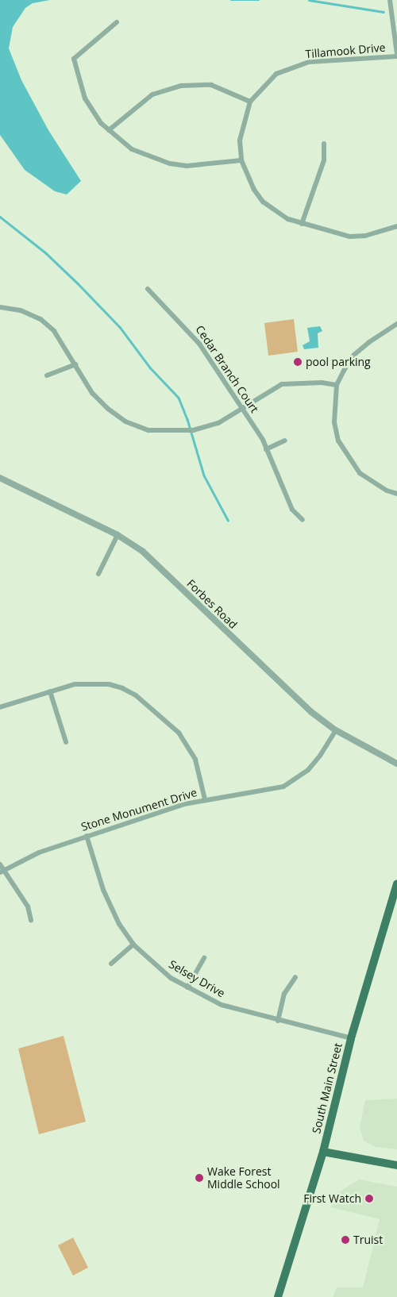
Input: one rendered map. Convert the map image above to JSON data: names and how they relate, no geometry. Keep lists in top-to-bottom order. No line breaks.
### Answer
{"streets":{"main road":["South Main Street"],"street":["Tillamook Drive","Cedar Branch Court","Forbes Road","Stone Monument Drive","Selsey Drive"]},"crossings":[["Forbes Road","Stone Monument Drive"],["Stone Monument Drive","Selsey Drive"],["Selsey Drive","South Main Street"]],"places":["pool parking","Wake Forest Middle School","First Watch","Truist"]}
